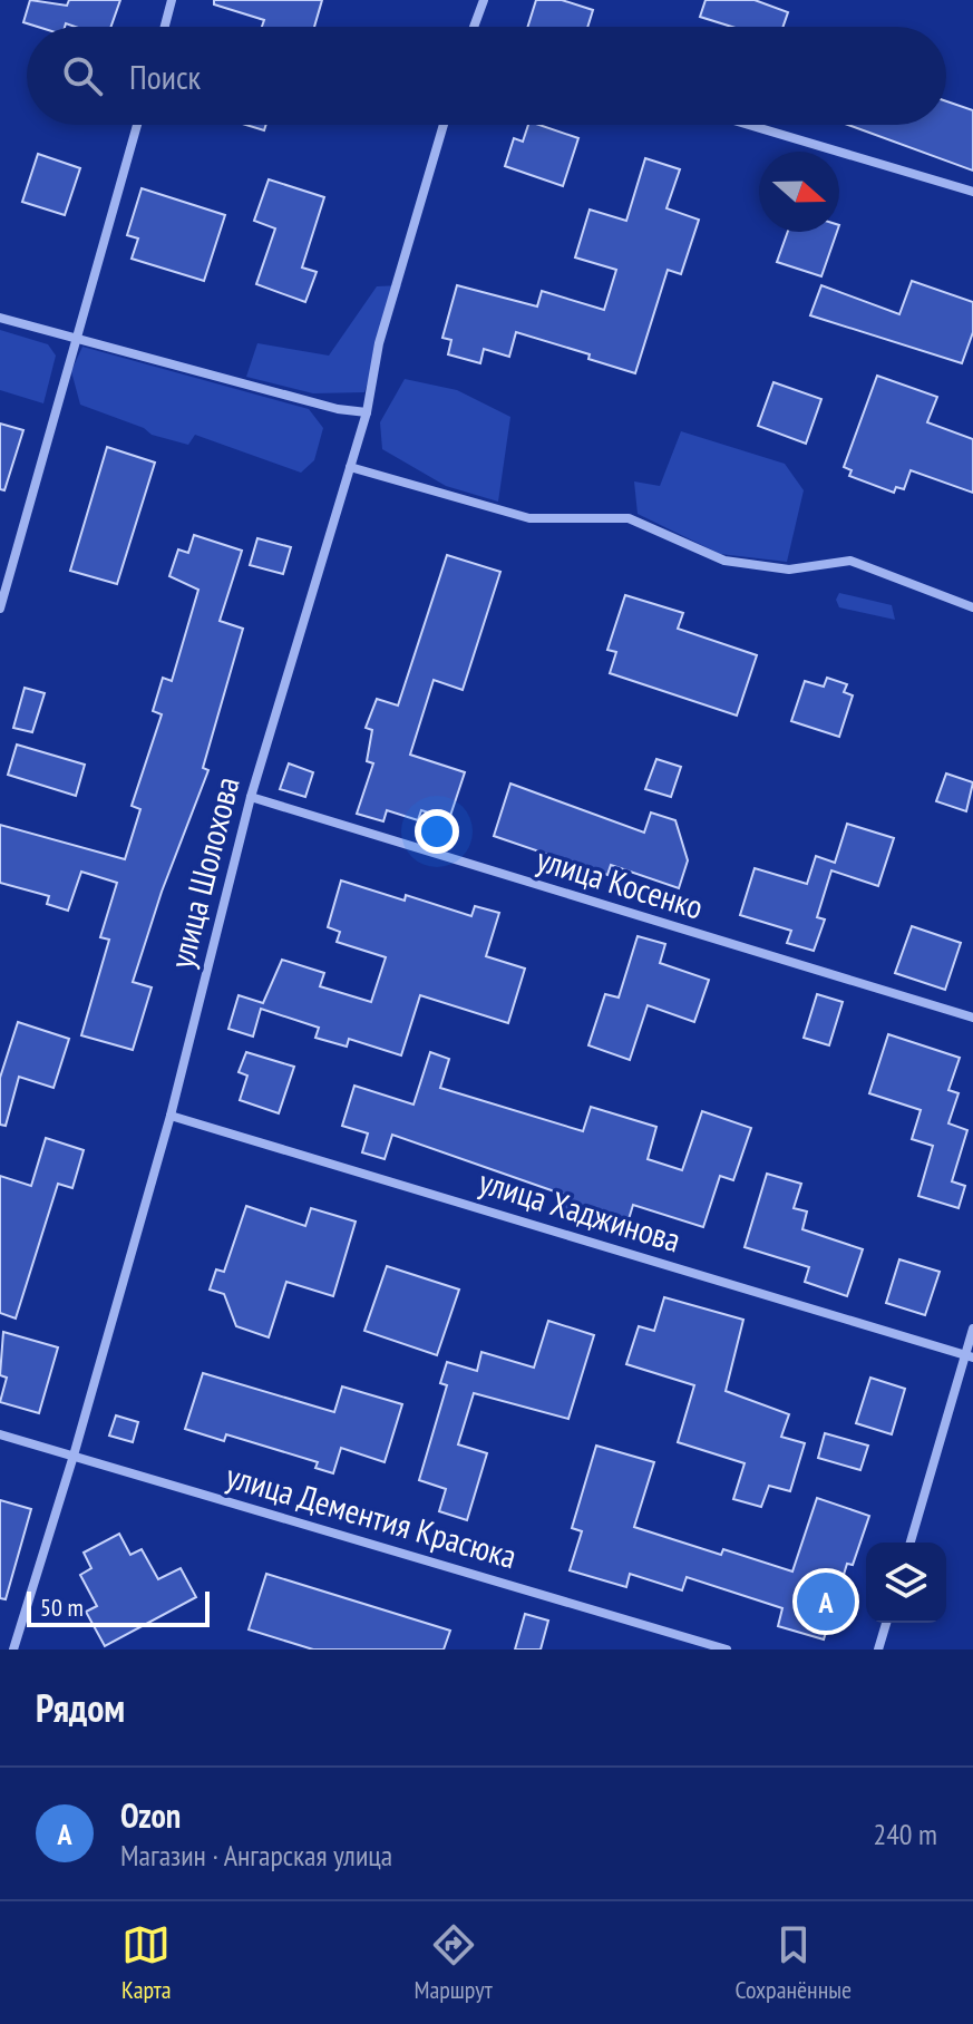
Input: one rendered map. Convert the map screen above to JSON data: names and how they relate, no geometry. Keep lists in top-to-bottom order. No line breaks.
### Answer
{"streets":{"street":["улица Шолохова","улица Косенко","улица Хаджинова","улица Дементия Красюка"]},"crossings":[["улица Шолохова","улица Косенко"],["улица Шолохова","улица Хаджинова"],["улица Шолохова","улица Дементия Красюка"]],"scale_bar":"50 m","north":"right","page":{"search":"Поиск","pins":"A","scale":"50 m","heading":"Рядом","list":[{"mark":"A","name":"Ozon","note":"Магазин · Ангарская улица","value":"240 m"}],"nav":["Карта","Маршрут","Сохранённые"]}}
